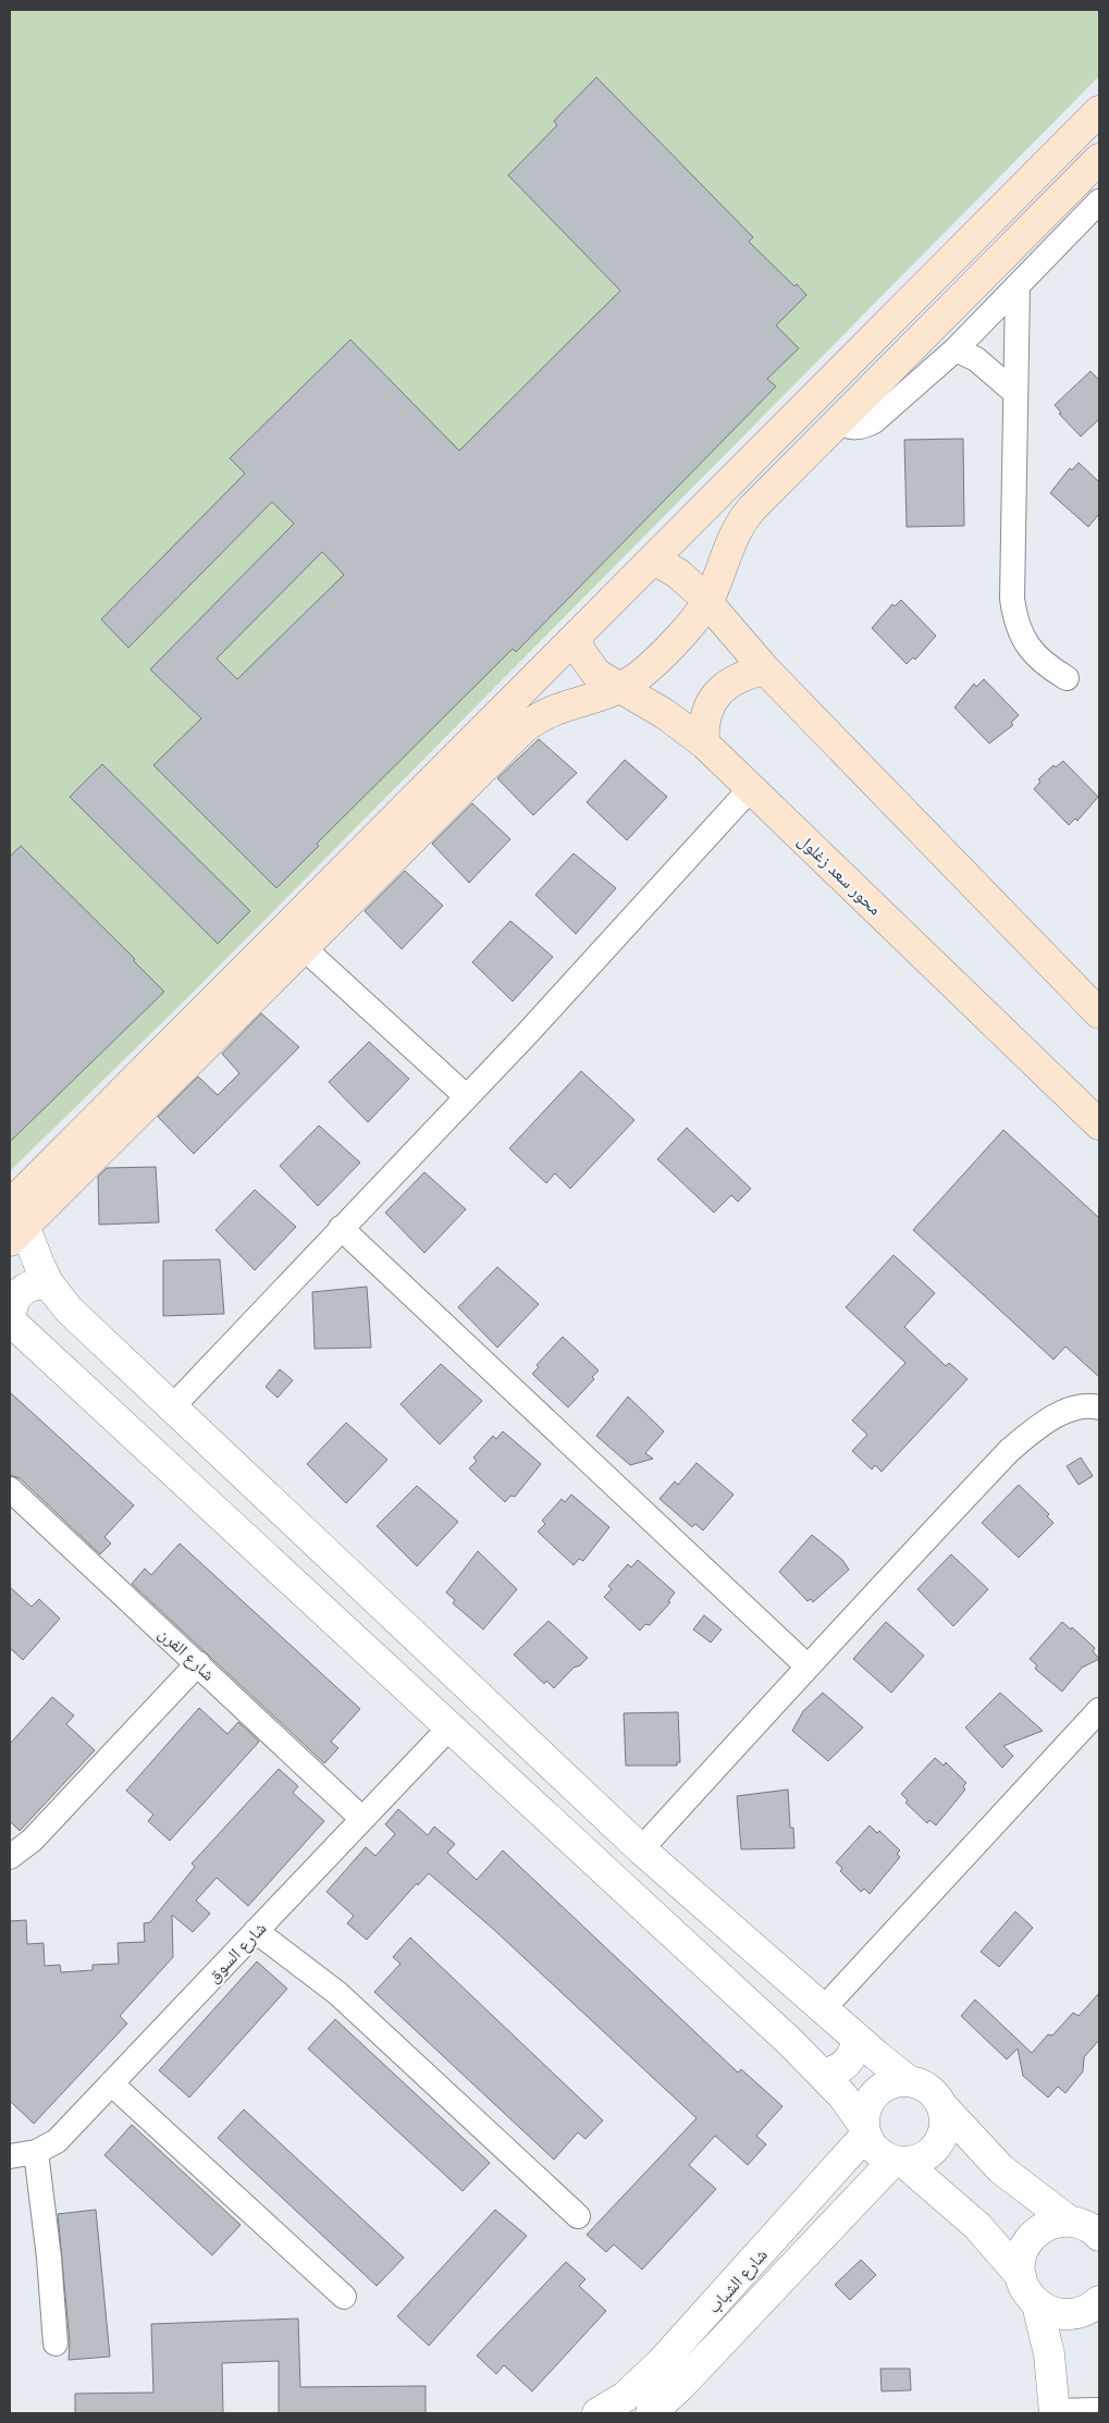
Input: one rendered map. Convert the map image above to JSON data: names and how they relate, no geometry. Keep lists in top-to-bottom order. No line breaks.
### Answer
{"streets":{"main road":["محور سعد زغلول"],"street":["شارع الفرن","شارع السوق","شارع الشباب"]},"crossings":[["شارع الفرن","شارع السوق"]]}
